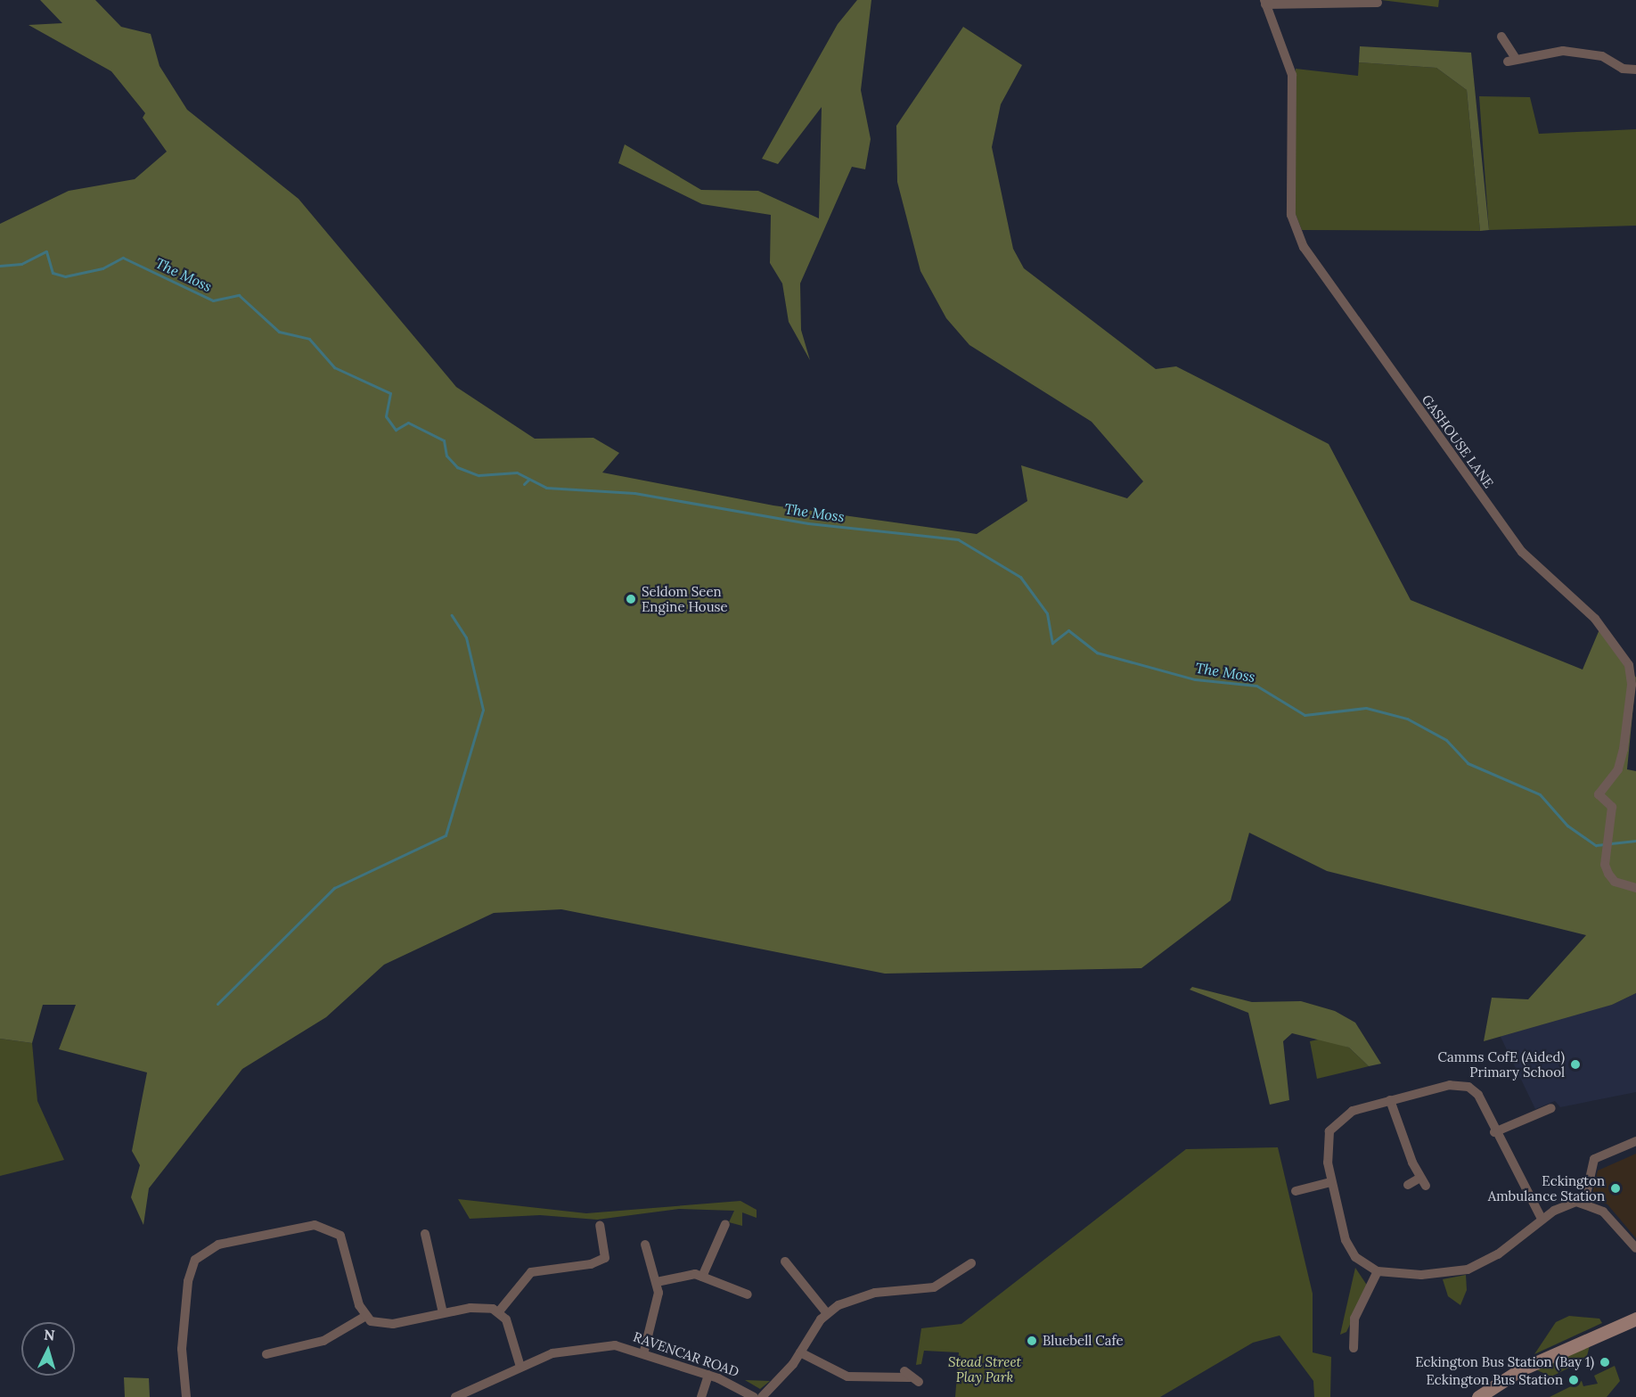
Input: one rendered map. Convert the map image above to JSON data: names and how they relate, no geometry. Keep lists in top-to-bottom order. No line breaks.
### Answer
{"streets":{"street":["GASHOUSE LANE","RAVENCAR ROAD"]},"water":["The Moss"],"parks":["Stead Street Play Park"],"places":["Seldom Seen Engine House","Camms CofE (Aided) Primary School","Eckington Ambulance Station","Bluebell Cafe","Eckington Bus Station (Bay 1)","Eckington Bus Station"],"north":"top"}
